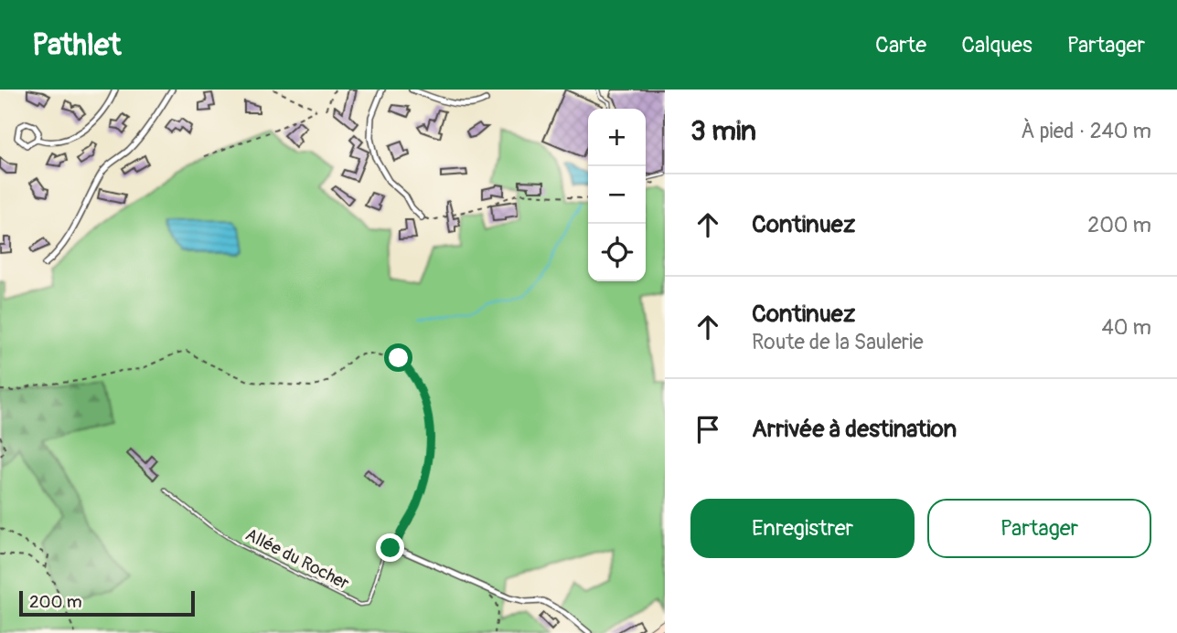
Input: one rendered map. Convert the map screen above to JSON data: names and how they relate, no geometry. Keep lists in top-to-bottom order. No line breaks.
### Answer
{"streets":{"lane":["Allée du Rocher"]},"scale_bar":"200 m","page":{"header":"Pathlet","nav":["Carte","Calques","Partager"],"heading":["3 min","À pied · 240 m"],"map_buttons":["+","−"],"list":[["Continuez","200 m"],["Continuez","Route de la Saulerie","40 m"],"Arrivée à destination"],"buttons":["Enregistrer","Partager"],"scale":"200 m"}}
